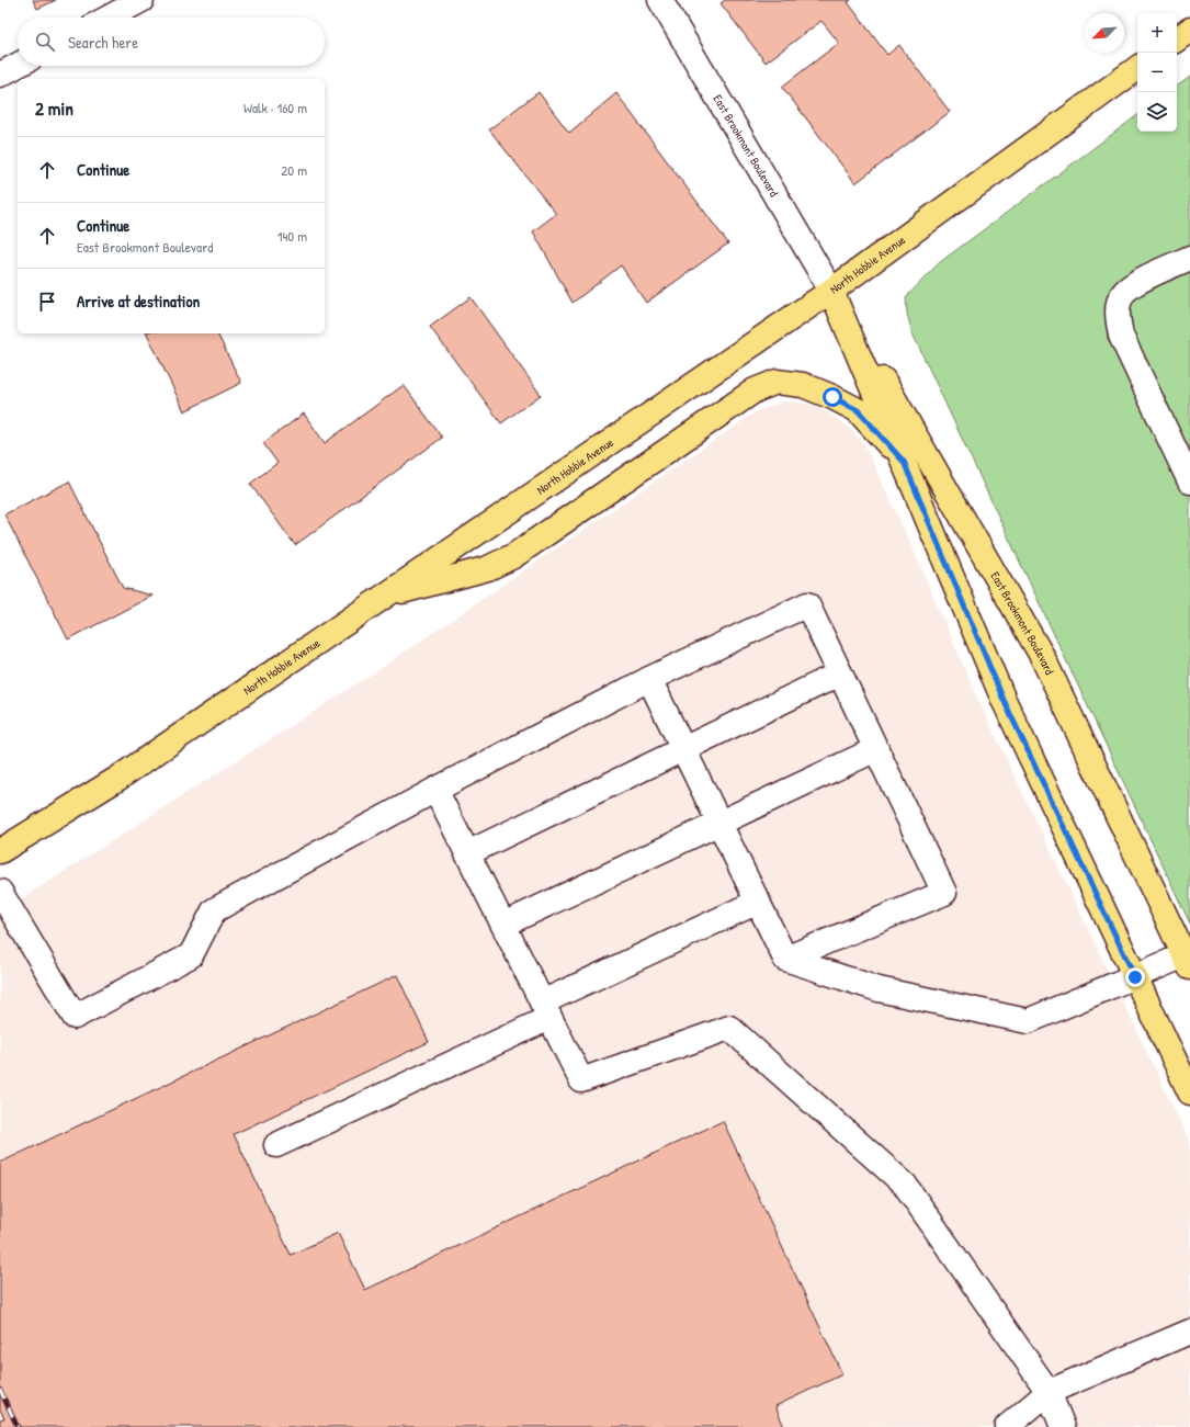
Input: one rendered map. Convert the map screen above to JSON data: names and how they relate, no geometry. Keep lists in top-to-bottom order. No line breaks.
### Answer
{"streets":{"main road":["East Brookmont Boulevard","North Hobbie Avenue"]},"crossings":[["East Brookmont Boulevard","North Hobbie Avenue"]],"north":"bottom left","page":{"map_buttons":["+","−"],"search":"Search here","heading":["2 min","Walk · 160 m"],"list":[["Continue","20 m"],["Continue","East Brookmont Boulevard","140 m"],"Arrive at destination"]}}
